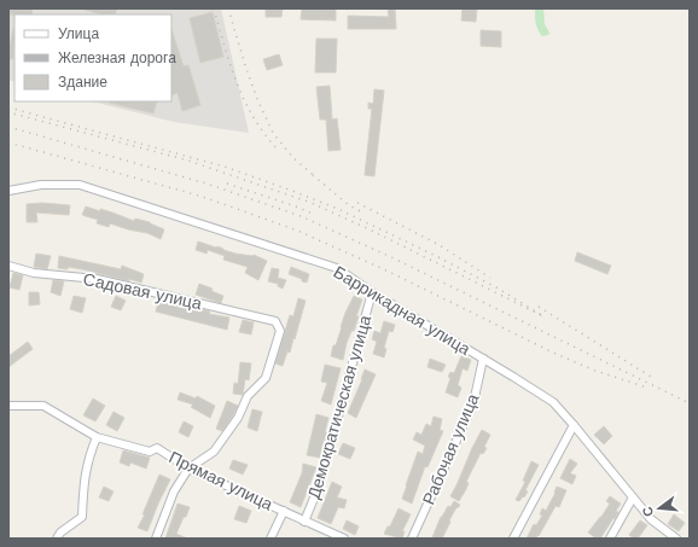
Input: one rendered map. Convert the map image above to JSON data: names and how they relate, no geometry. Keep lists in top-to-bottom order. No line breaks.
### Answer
{"streets":{"street":["Садовая улица","Баррикадная улица","Демократическая улица","Рабочая улица","Прямая улица"]},"crossings":[["Садовая улица","Прямая улица"],["Баррикадная улица","Демократическая улица"],["Баррикадная улица","Рабочая улица"],["Демократическая улица","Прямая улица"]],"legend":["Улица","Железная дорога","Здание"],"north":"left"}
